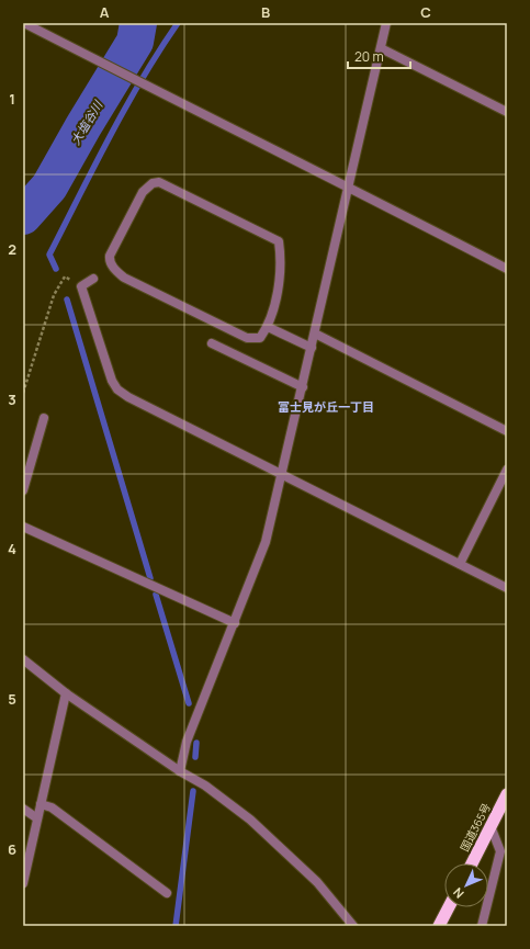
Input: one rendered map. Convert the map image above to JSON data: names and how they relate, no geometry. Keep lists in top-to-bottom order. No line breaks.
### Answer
{"streets":{"highway":["国道365号"]},"districts":["富士見が丘一丁目"],"water":["大塩谷川"],"scale_bar":"20 m","north":"bottom left","grid":{"columns":["A","B","C"],"rows":["1","2","3","4","5","6"]}}
